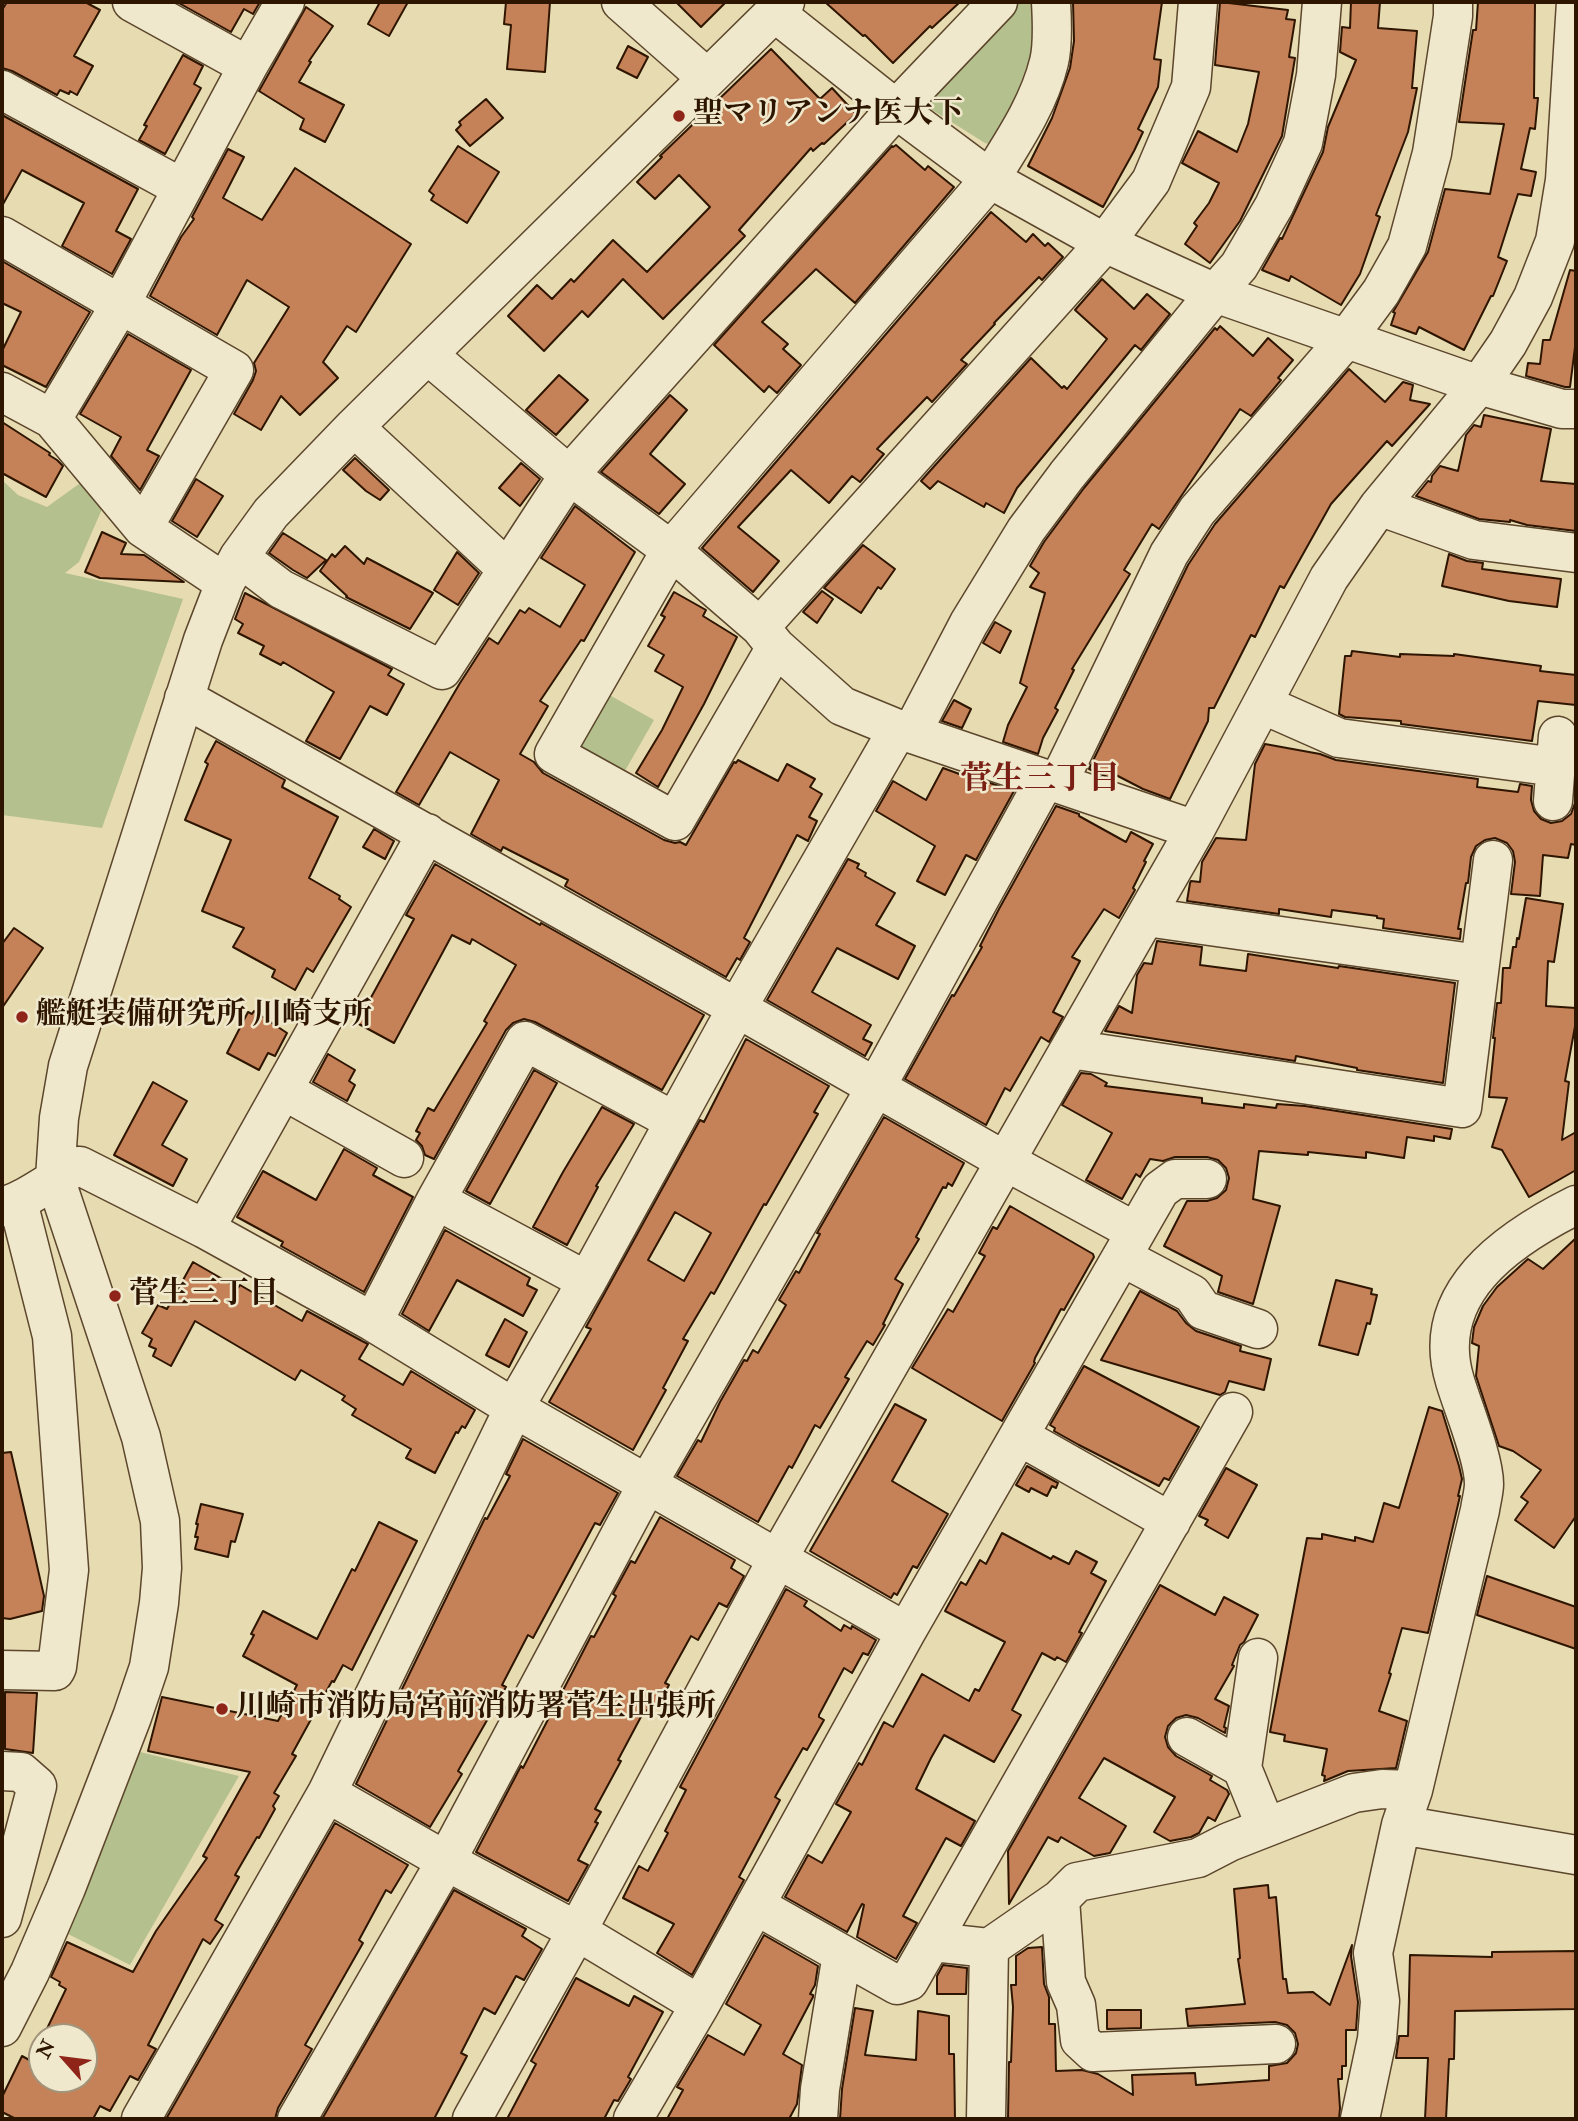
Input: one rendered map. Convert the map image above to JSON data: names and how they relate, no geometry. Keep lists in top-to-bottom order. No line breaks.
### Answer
{"districts":["菅生三丁目"],"places":["聖マリアンナ医大下","艦艇装備研究所 川崎支所","菅生三丁目","川崎市消防局宮前消防署菅生出張所"],"north":"top left"}
